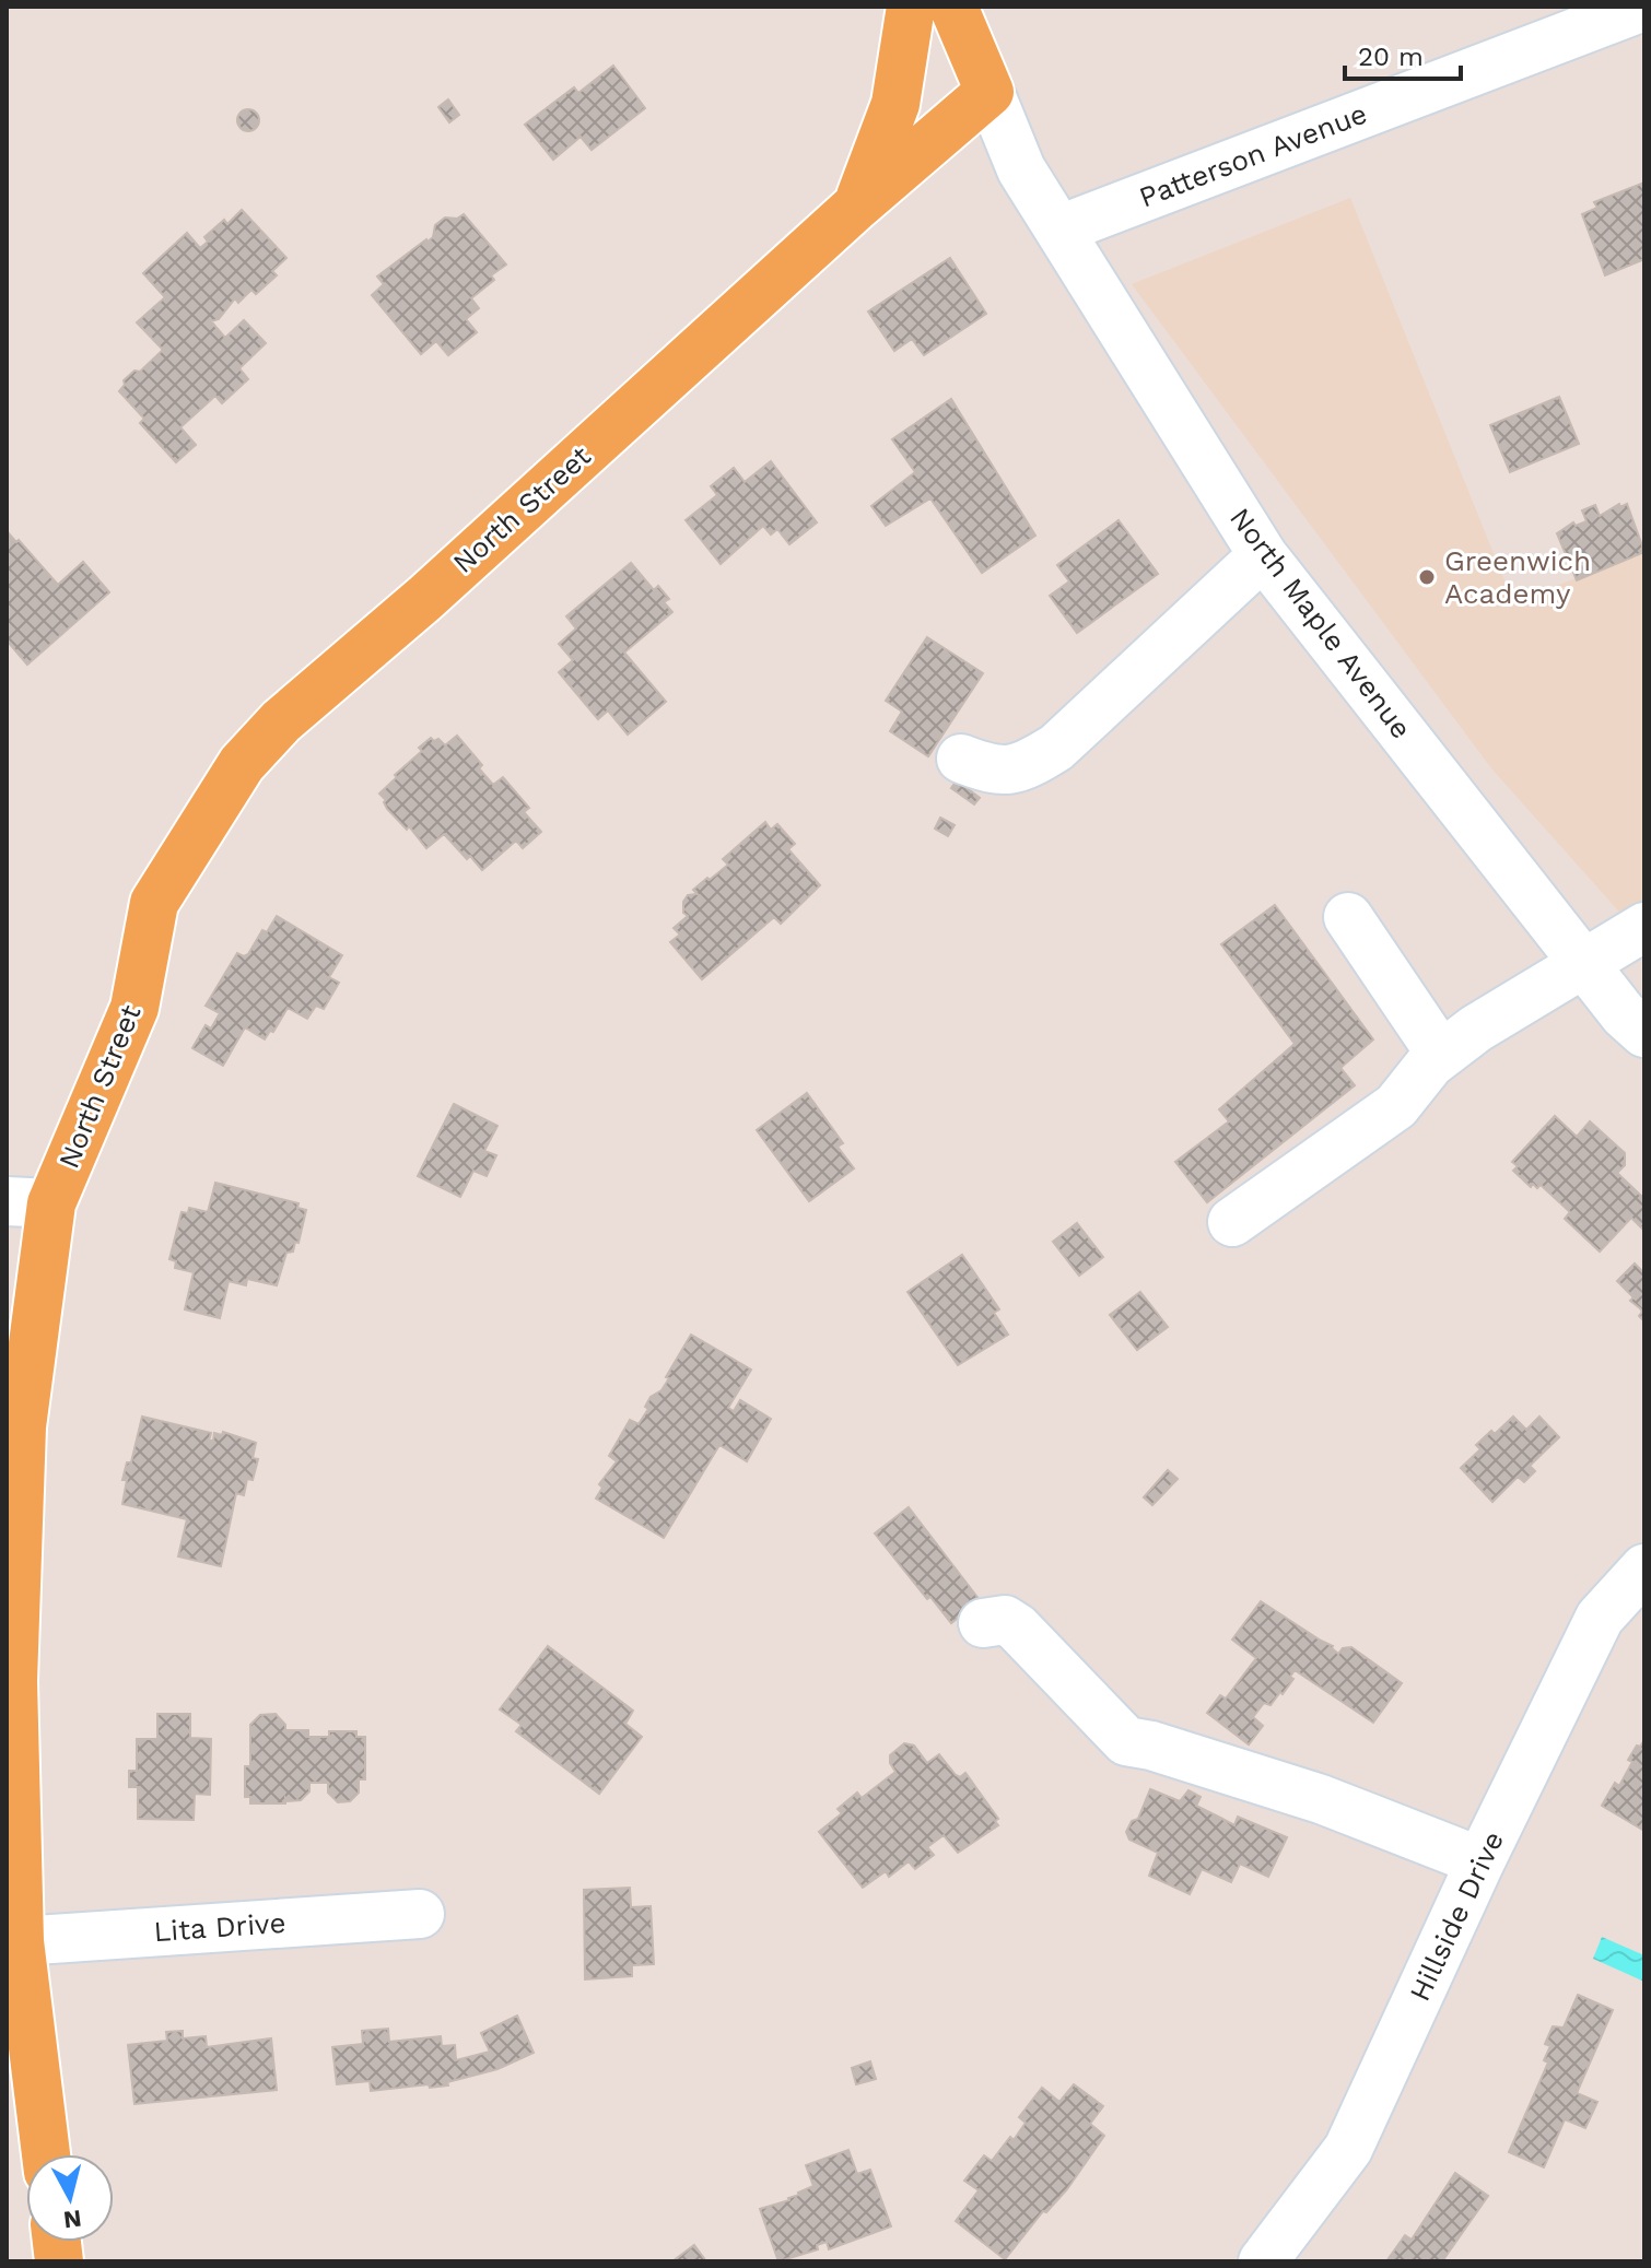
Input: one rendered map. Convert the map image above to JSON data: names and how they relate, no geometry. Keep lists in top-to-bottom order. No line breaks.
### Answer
{"streets":{"main road":["North Street"],"street":["Patterson Avenue","North Maple Avenue","Hillside Drive","Lita Drive"]},"crossings":[["Patterson Avenue","North Maple Avenue"],["North Street","North Maple Avenue"],["North Street","Lita Drive"]],"places":["Greenwich Academy"],"scale_bar":"20 m","north":"bottom"}
